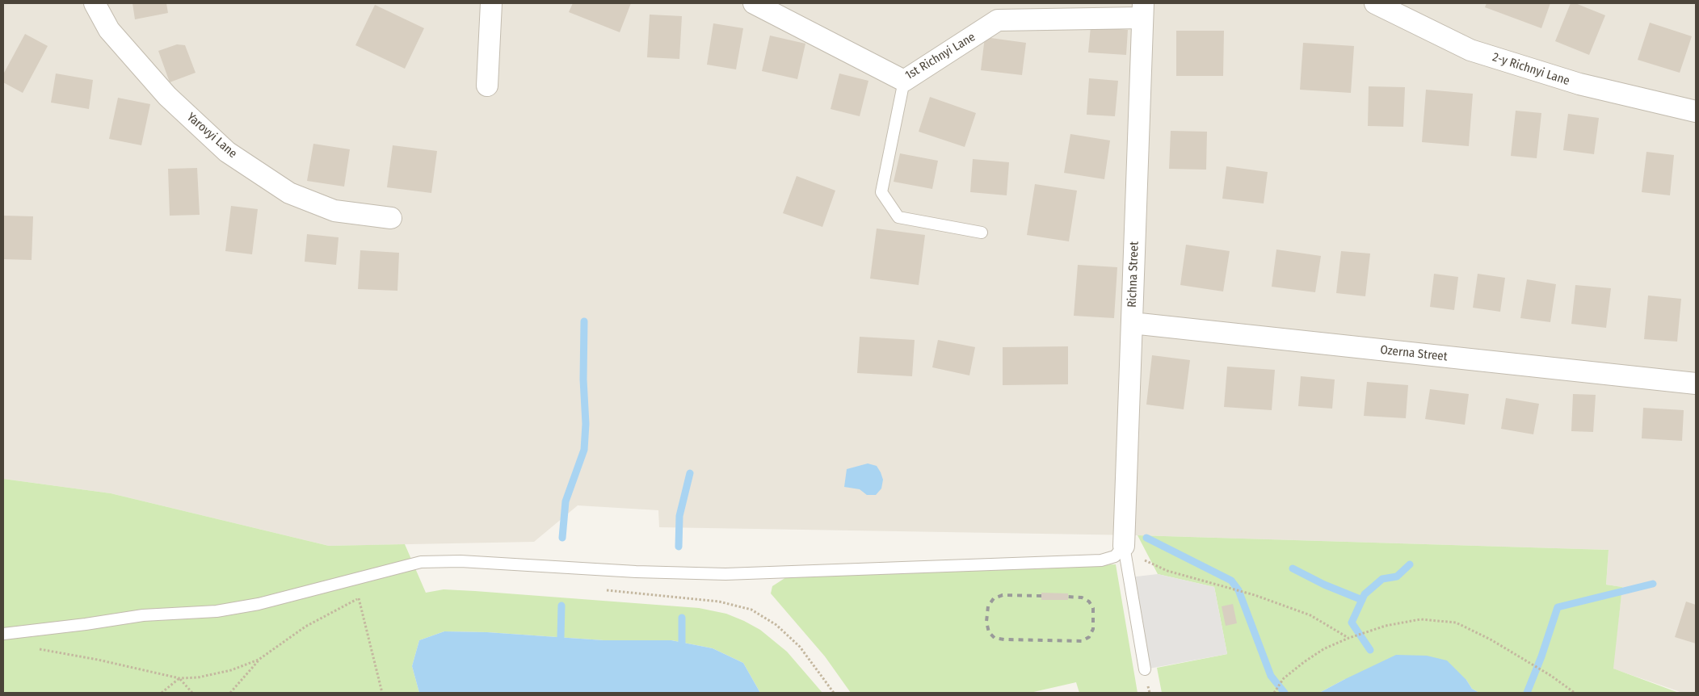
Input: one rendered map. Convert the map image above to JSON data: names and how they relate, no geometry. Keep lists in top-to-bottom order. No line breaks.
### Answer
{"streets":{"street":["1st Richnyi Lane","2-y Richnyi Lane","Yarovyi Lane","Richna Street","Ozerna Street"]},"crossings":[["1st Richnyi Lane","Richna Street"],["Richna Street","Ozerna Street"]]}
